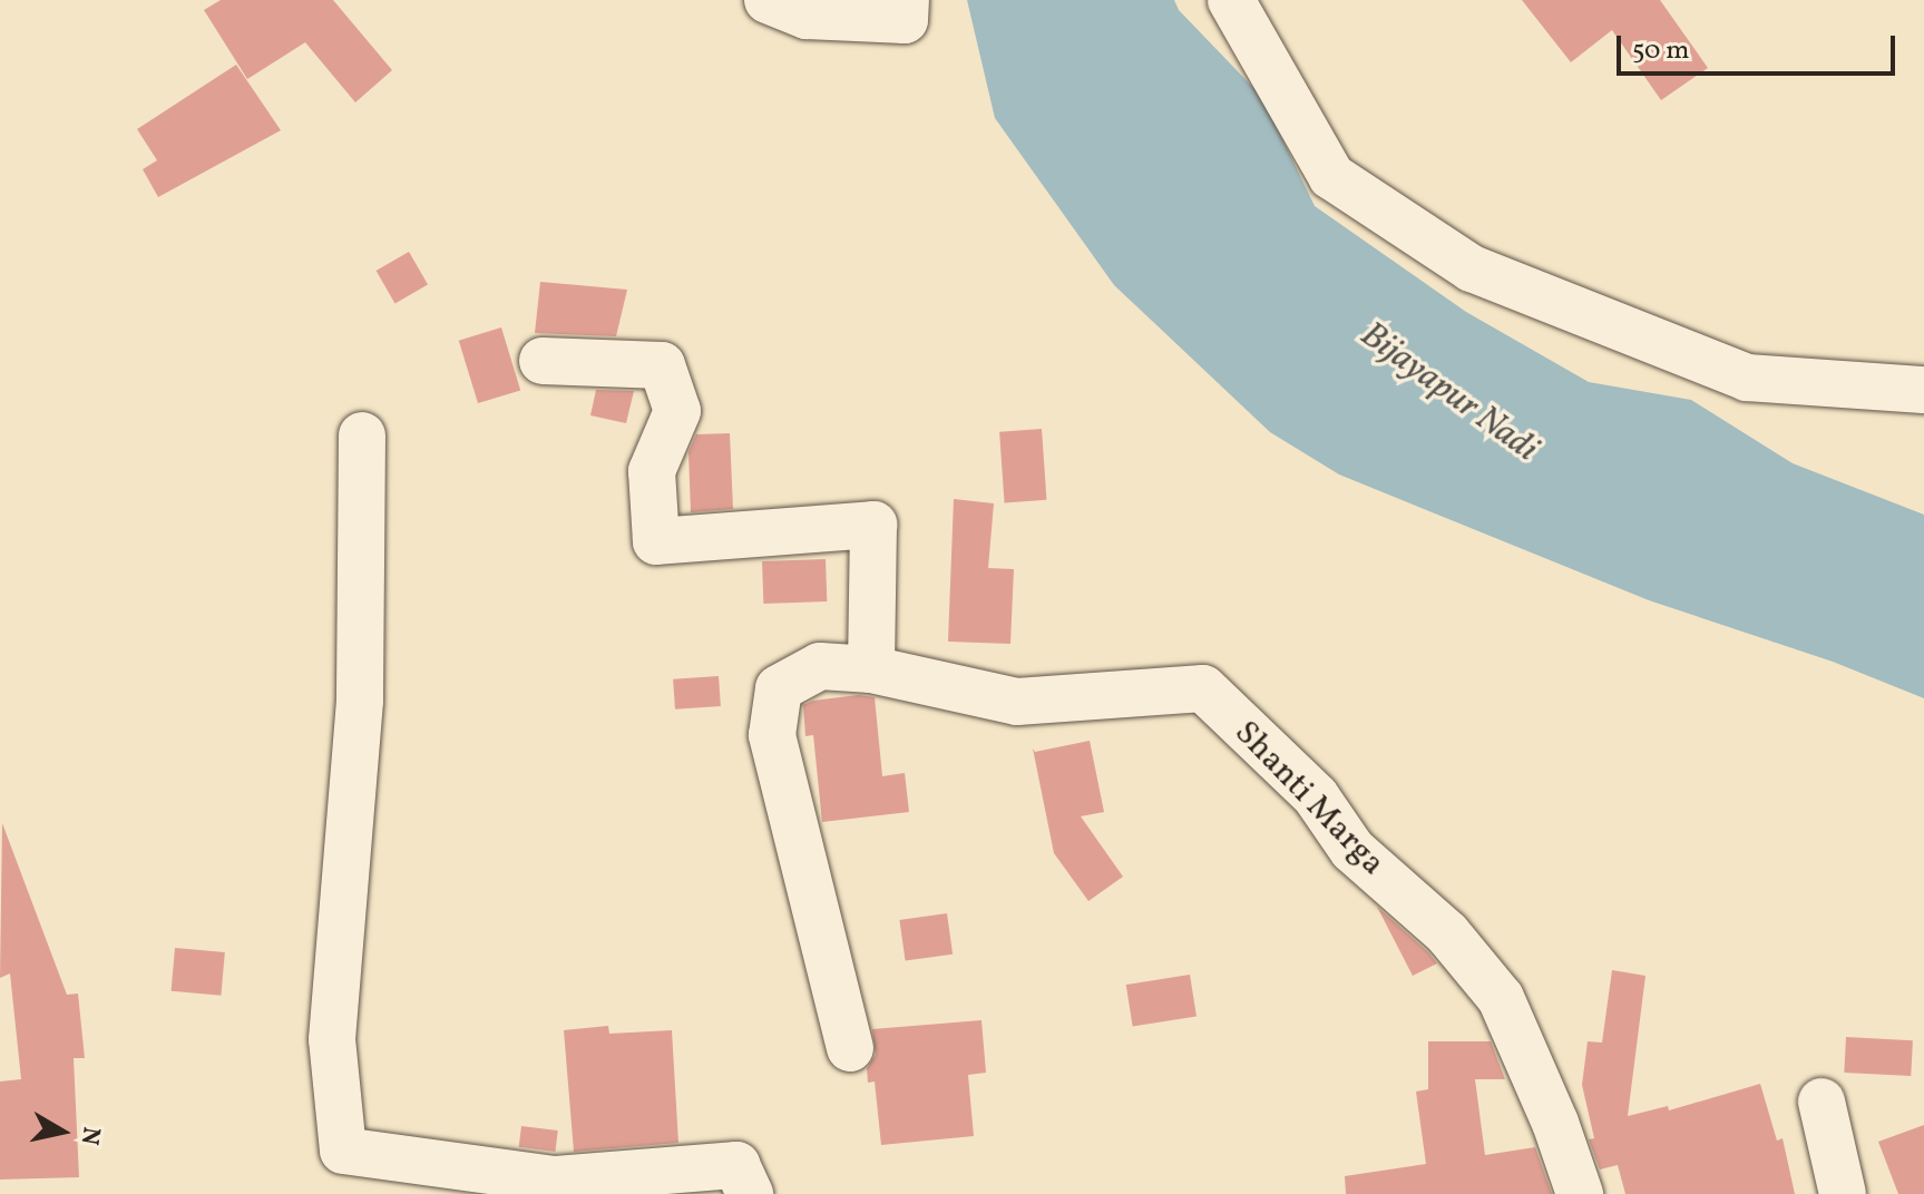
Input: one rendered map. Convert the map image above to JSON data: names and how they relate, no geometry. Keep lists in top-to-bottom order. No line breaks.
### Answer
{"streets":{"street":["Shanti Marga"]},"water":["Bijayapur Nadi"],"scale_bar":"50 m","north":"right"}
